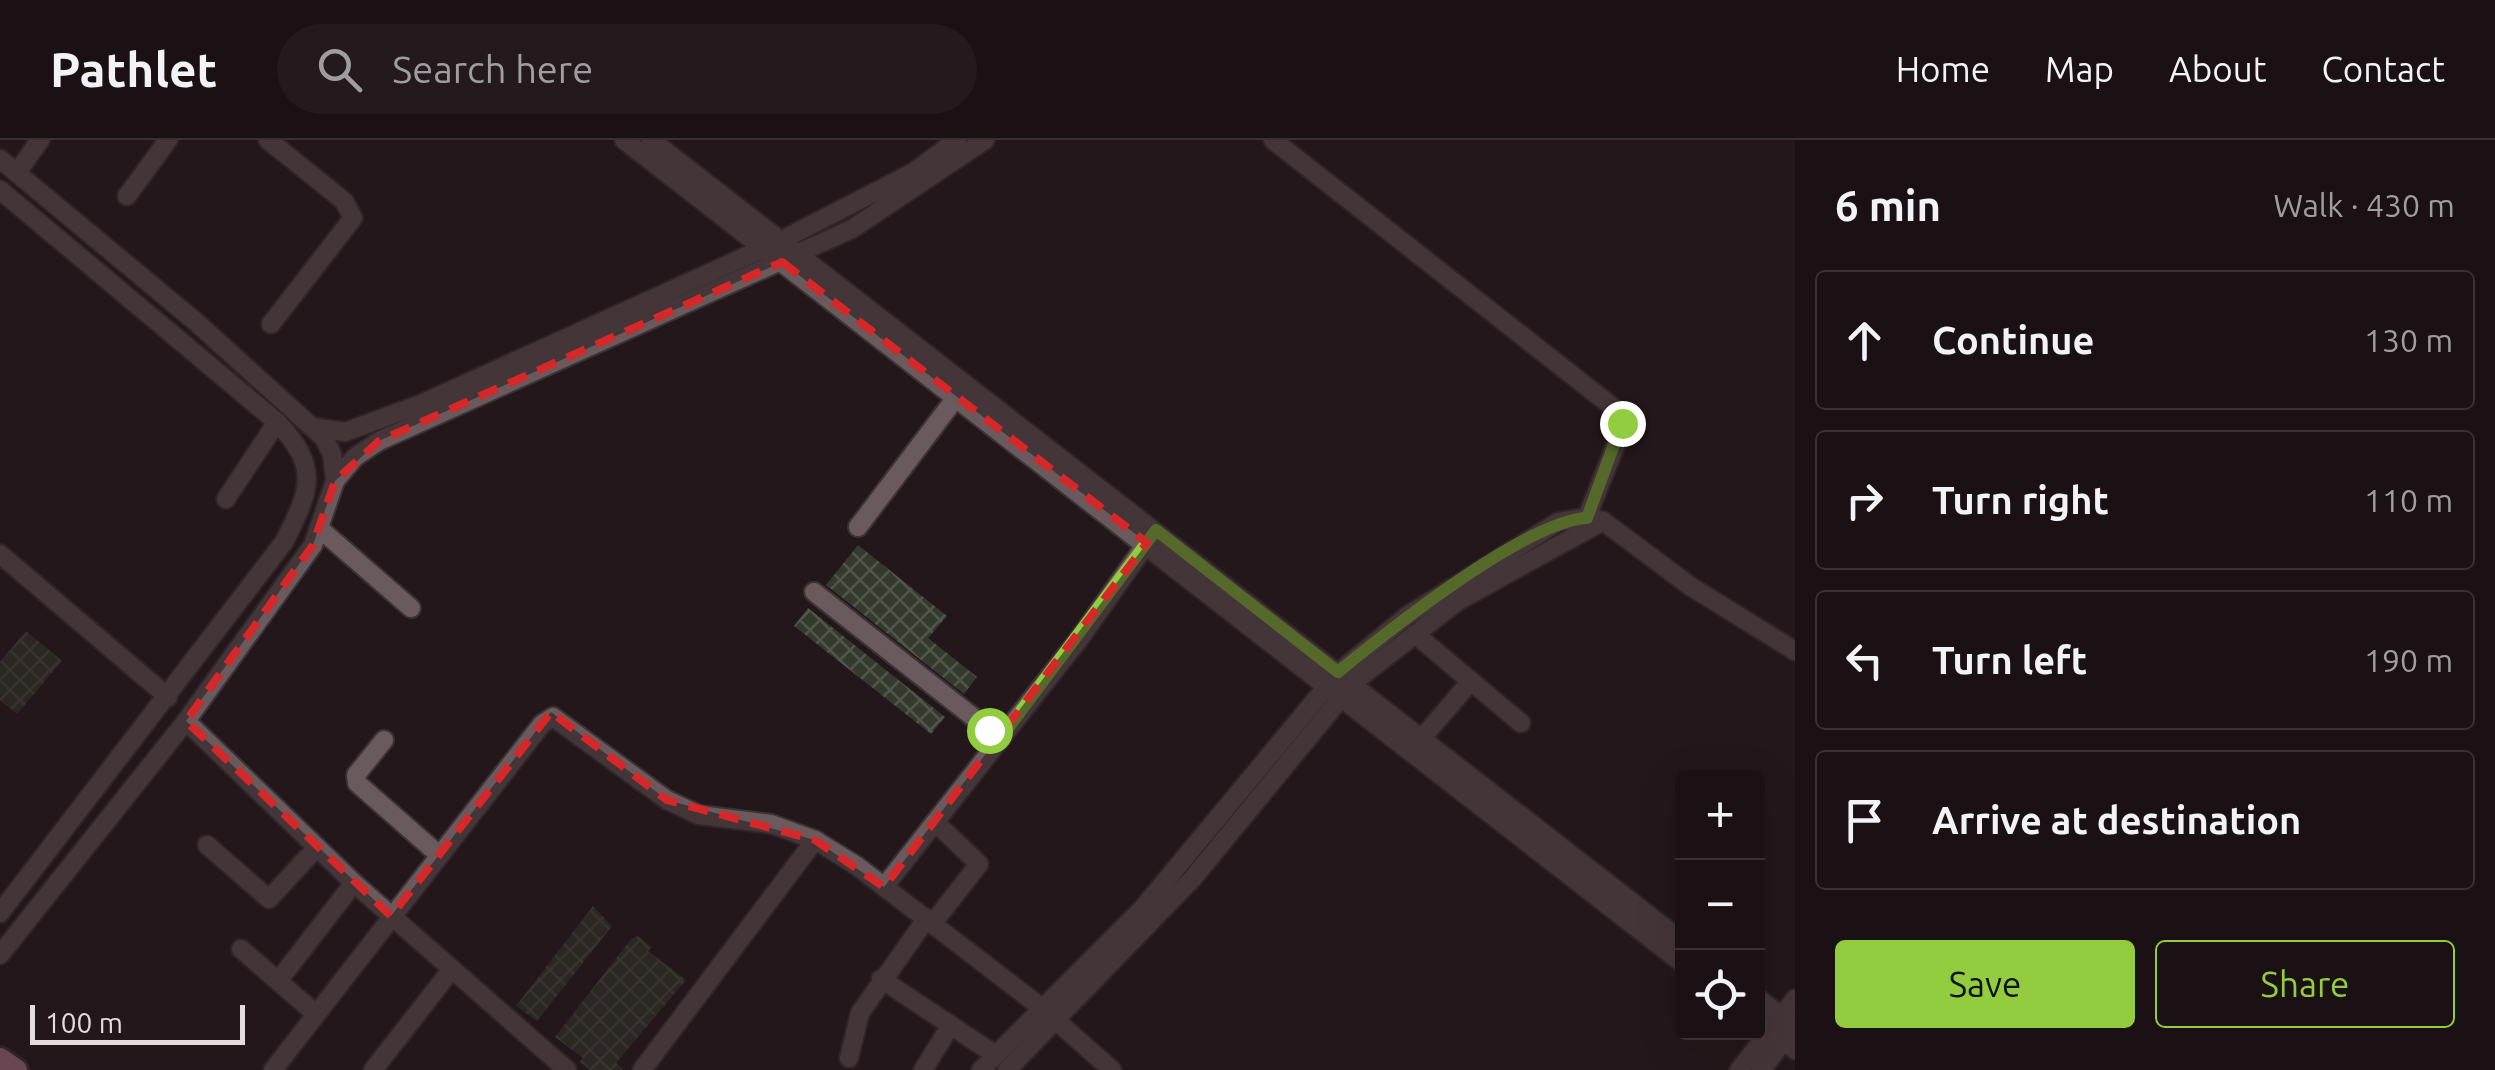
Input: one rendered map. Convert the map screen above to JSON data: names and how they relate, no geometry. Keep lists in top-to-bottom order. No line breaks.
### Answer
{"scale_bar":"100 m","page":{"header":"Pathlet","search":"Search here","nav":["Home","Map","About","Contact"],"heading":["6 min","Walk · 430 m"],"list":[["Continue","130 m"],["Turn right","110 m"],["Turn left","190 m"],"Arrive at destination"],"map_buttons":["+","−"],"buttons":["Save","Share"],"scale":"100 m"}}
